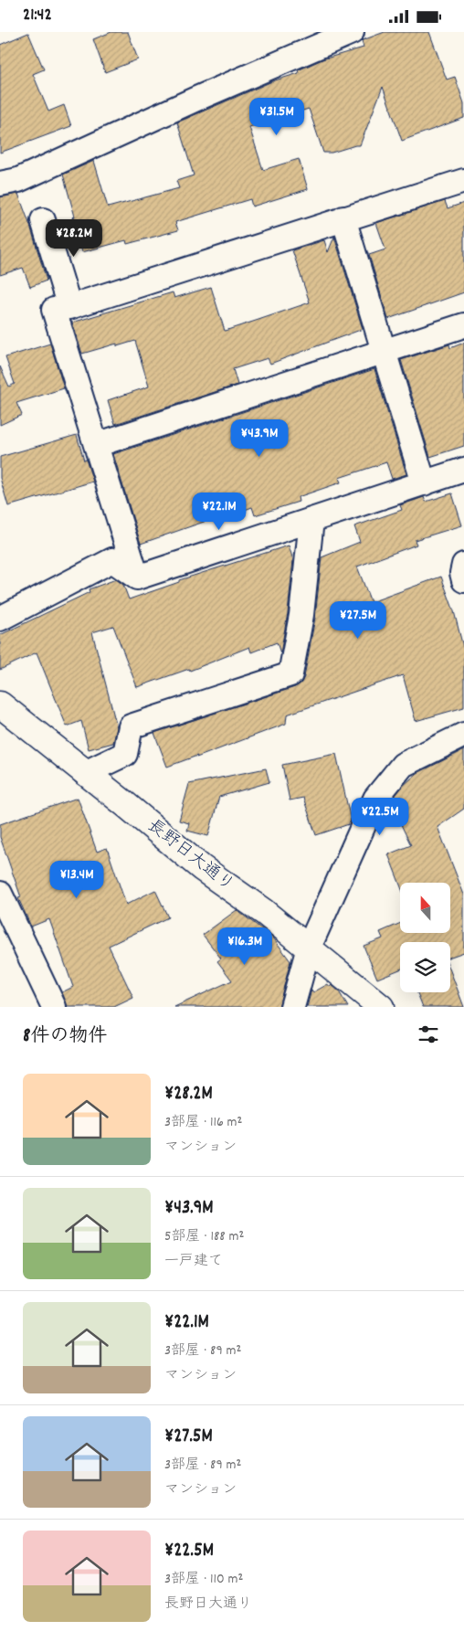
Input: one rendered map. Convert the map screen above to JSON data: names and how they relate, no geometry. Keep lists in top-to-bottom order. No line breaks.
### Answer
{"streets":{"street":["長野日大通り"]},"north":"top","page":{"status":"21:42","price":["¥31.5M","¥28.2M","¥43.9M","¥22.1M","¥27.5M","¥22.5M","¥13.4M","¥16.3M"],"heading":"8件の物件","list":[{"name":"¥28.2M","note":"3部屋 · 116 m² · マンション"},{"name":"¥43.9M","note":"5部屋 · 188 m² · 一戸建て"},{"name":"¥22.1M","note":"3部屋 · 89 m² · マンション"},{"name":"¥27.5M","note":"3部屋 · 89 m² · マンション"},{"name":"¥22.5M","note":"3部屋 · 110 m² · 長野日大通り"}]}}
